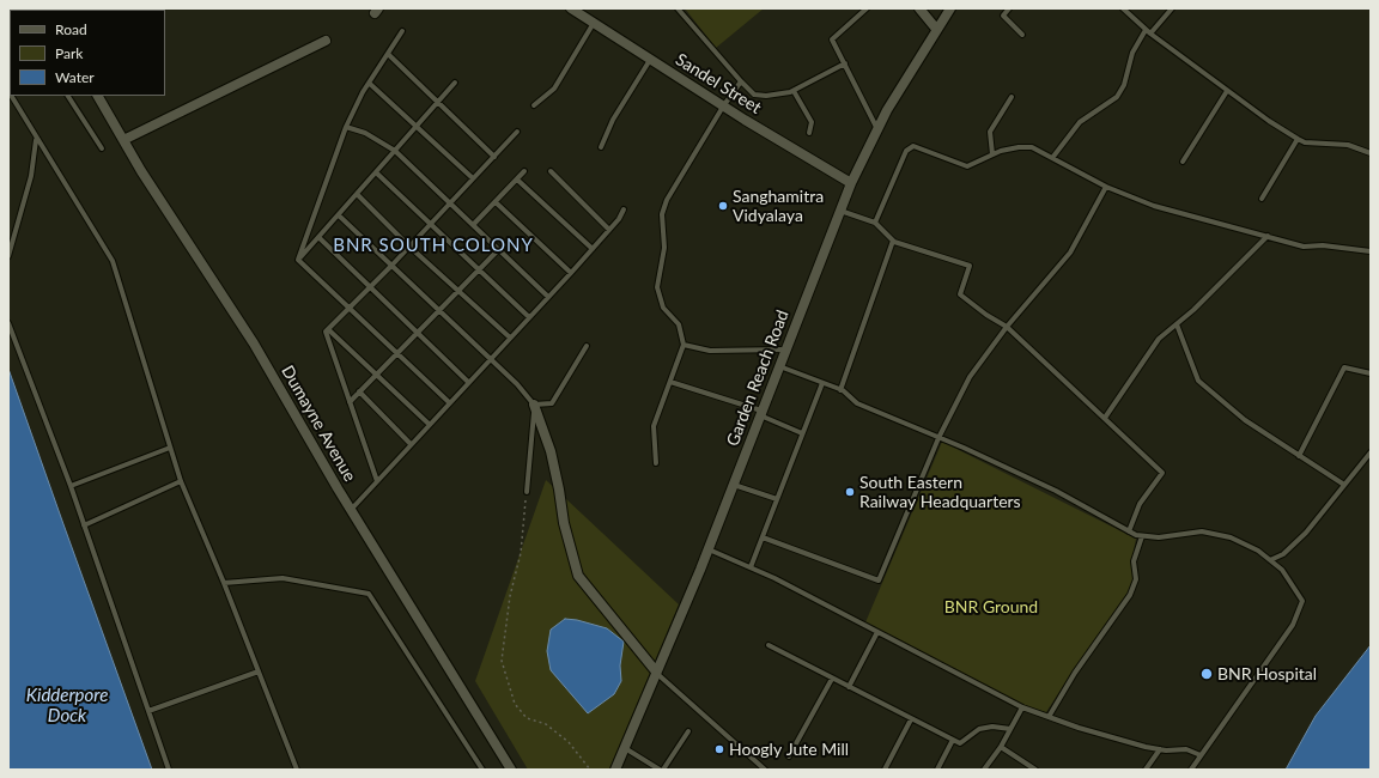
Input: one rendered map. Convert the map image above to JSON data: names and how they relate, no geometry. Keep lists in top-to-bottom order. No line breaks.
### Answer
{"streets":{"street":["Sandel Street","Garden Reach Road","Dumayne Avenue"]},"crossings":[["Sandel Street","Garden Reach Road"]],"districts":["BNR SOUTH COLONY"],"water":["Kidderpore Dock"],"parks":["BNR Ground"],"places":["Sanghamitra Vidyalaya","South Eastern Railway Headquarters","BNR Hospital","Hoogly Jute Mill"],"legend":["Road","Park","Water"]}
